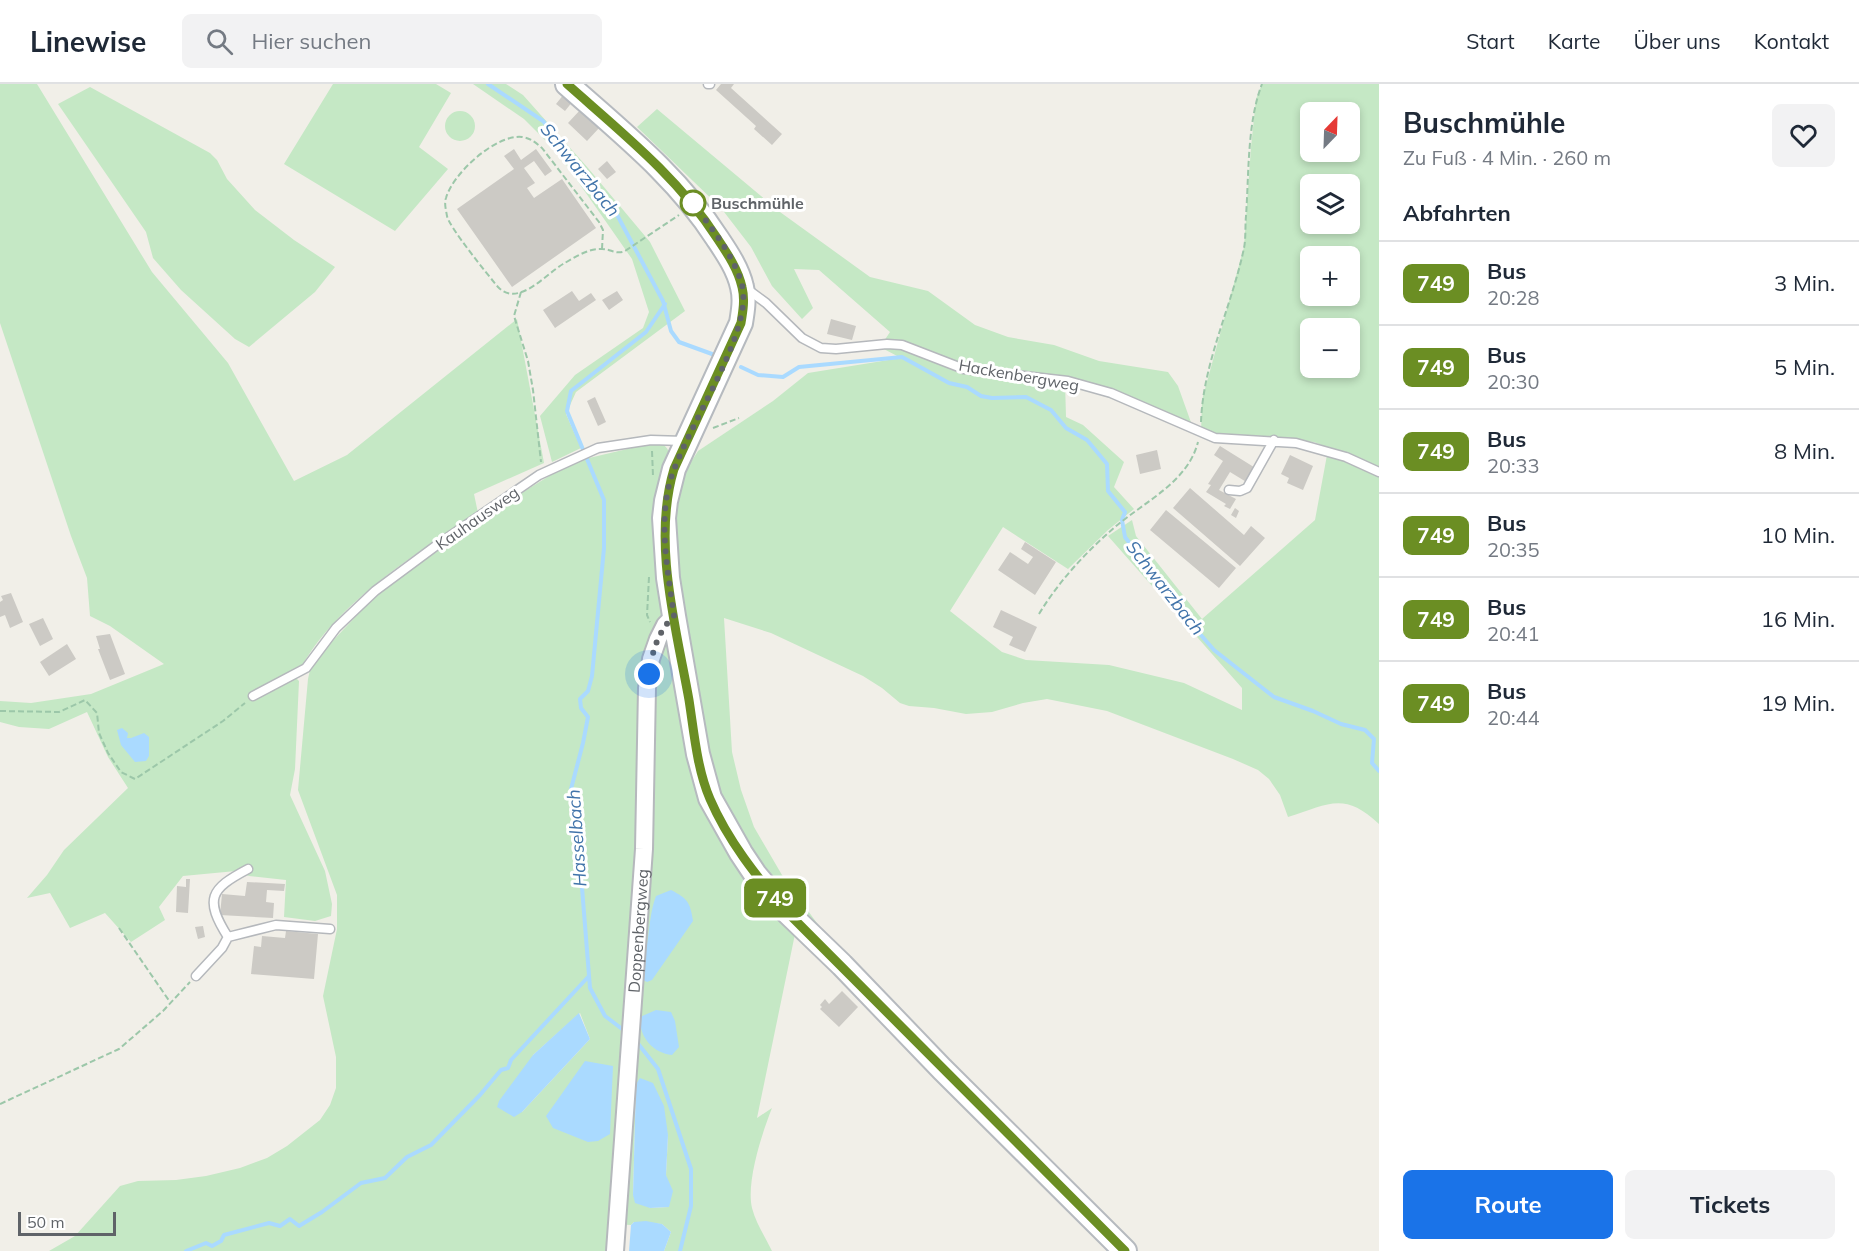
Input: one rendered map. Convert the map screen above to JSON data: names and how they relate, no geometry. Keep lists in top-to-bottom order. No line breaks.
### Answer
{"streets":{"street":["Doppenbergweg"],"lane":["Hackenbergweg","Kauhausweg"]},"water":["Schwarzbach","Hasselbach"],"places":["Buschmühle"],"lines":["bus line 749"],"scale_bar":"50 m","north":"top right","page":{"header":"Linewise","search":"Hier suchen","nav":["Start","Karte","Über uns","Kontakt"],"on_map":"749","heading":[["Buschmühle","Zu Fuß · 4 Min. · 260 m"],"Abfahrten"],"map_buttons":["+","−"],"list":[{"mark":"749","name":"Bus","note":"20:28","value":"3 Min."},{"mark":"749","name":"Bus","note":"20:30","value":"5 Min."},{"mark":"749","name":"Bus","note":"20:33","value":"8 Min."},{"mark":"749","name":"Bus","note":"20:35","value":"10 Min."},{"mark":"749","name":"Bus","note":"20:41","value":"16 Min."},{"mark":"749","name":"Bus","note":"20:44","value":"19 Min."}],"buttons":["Route","Tickets"],"scale":"50 m"}}
